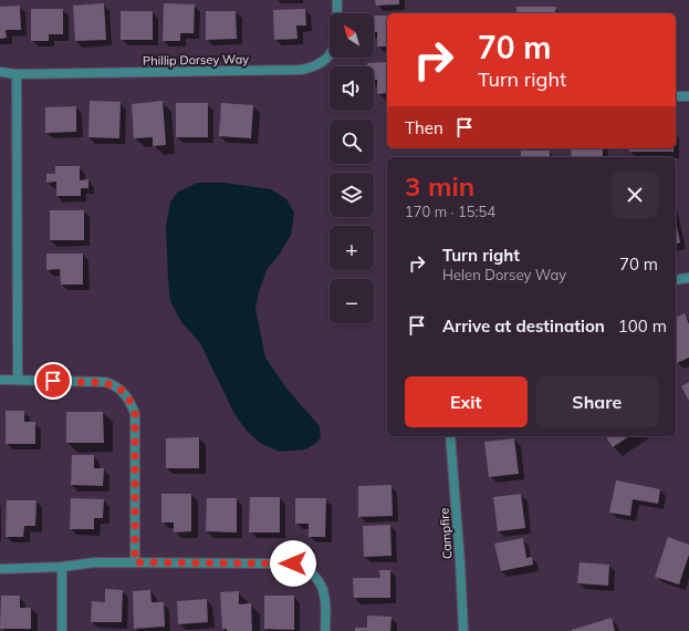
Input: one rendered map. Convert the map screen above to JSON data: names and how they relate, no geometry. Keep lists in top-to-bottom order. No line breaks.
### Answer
{"streets":{"street":["Phillip Dorsey Way","Campfire"]},"north":"top left","page":{"map_buttons":["+","−"],"turn":["70 m","Turn right"],"then":"Then","heading":["3 min","170 m · 15:54"],"list":[{"name":"Turn right","note":"Helen Dorsey Way","value":"70 m"},{"name":"Arrive at destination","value":"100 m"}],"buttons":["Exit","Share"]}}
